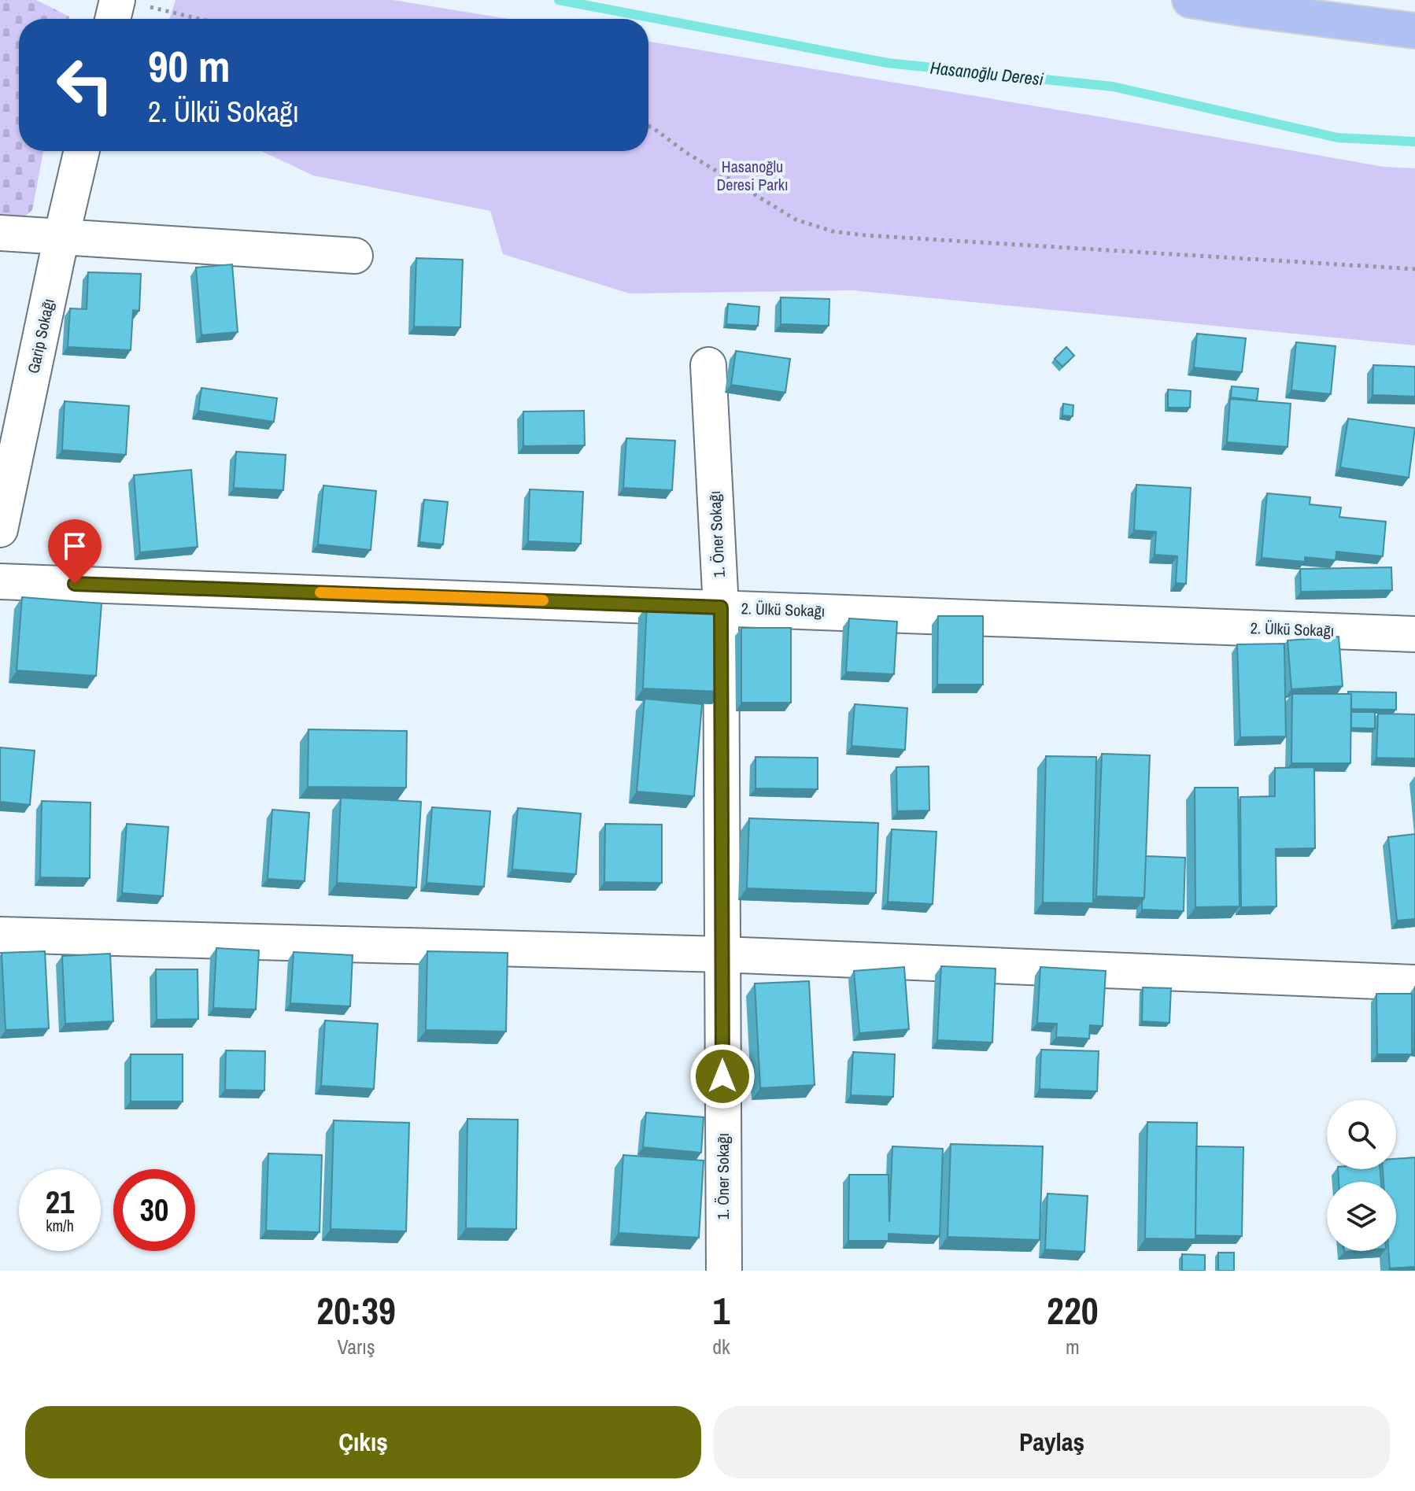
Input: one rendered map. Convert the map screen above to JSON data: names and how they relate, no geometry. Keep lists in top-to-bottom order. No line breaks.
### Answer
{"streets":{"street":["Garip Sokağı","1. Öner Sokağı","2. Ülkü Sokağı"]},"crossings":[["1. Öner Sokağı","2. Ülkü Sokağı"]],"water":["Hasanoğlu Deresi"],"parks":["Hasanoğlu Deresi Parkı"],"page":{"turn":["90 m","2. Ülkü Sokağı"],"speed":"21 km/h","limit":"30","eta":["20:39","Varış","1","dk","220","m"],"buttons":["Çıkış","Paylaş"]}}
